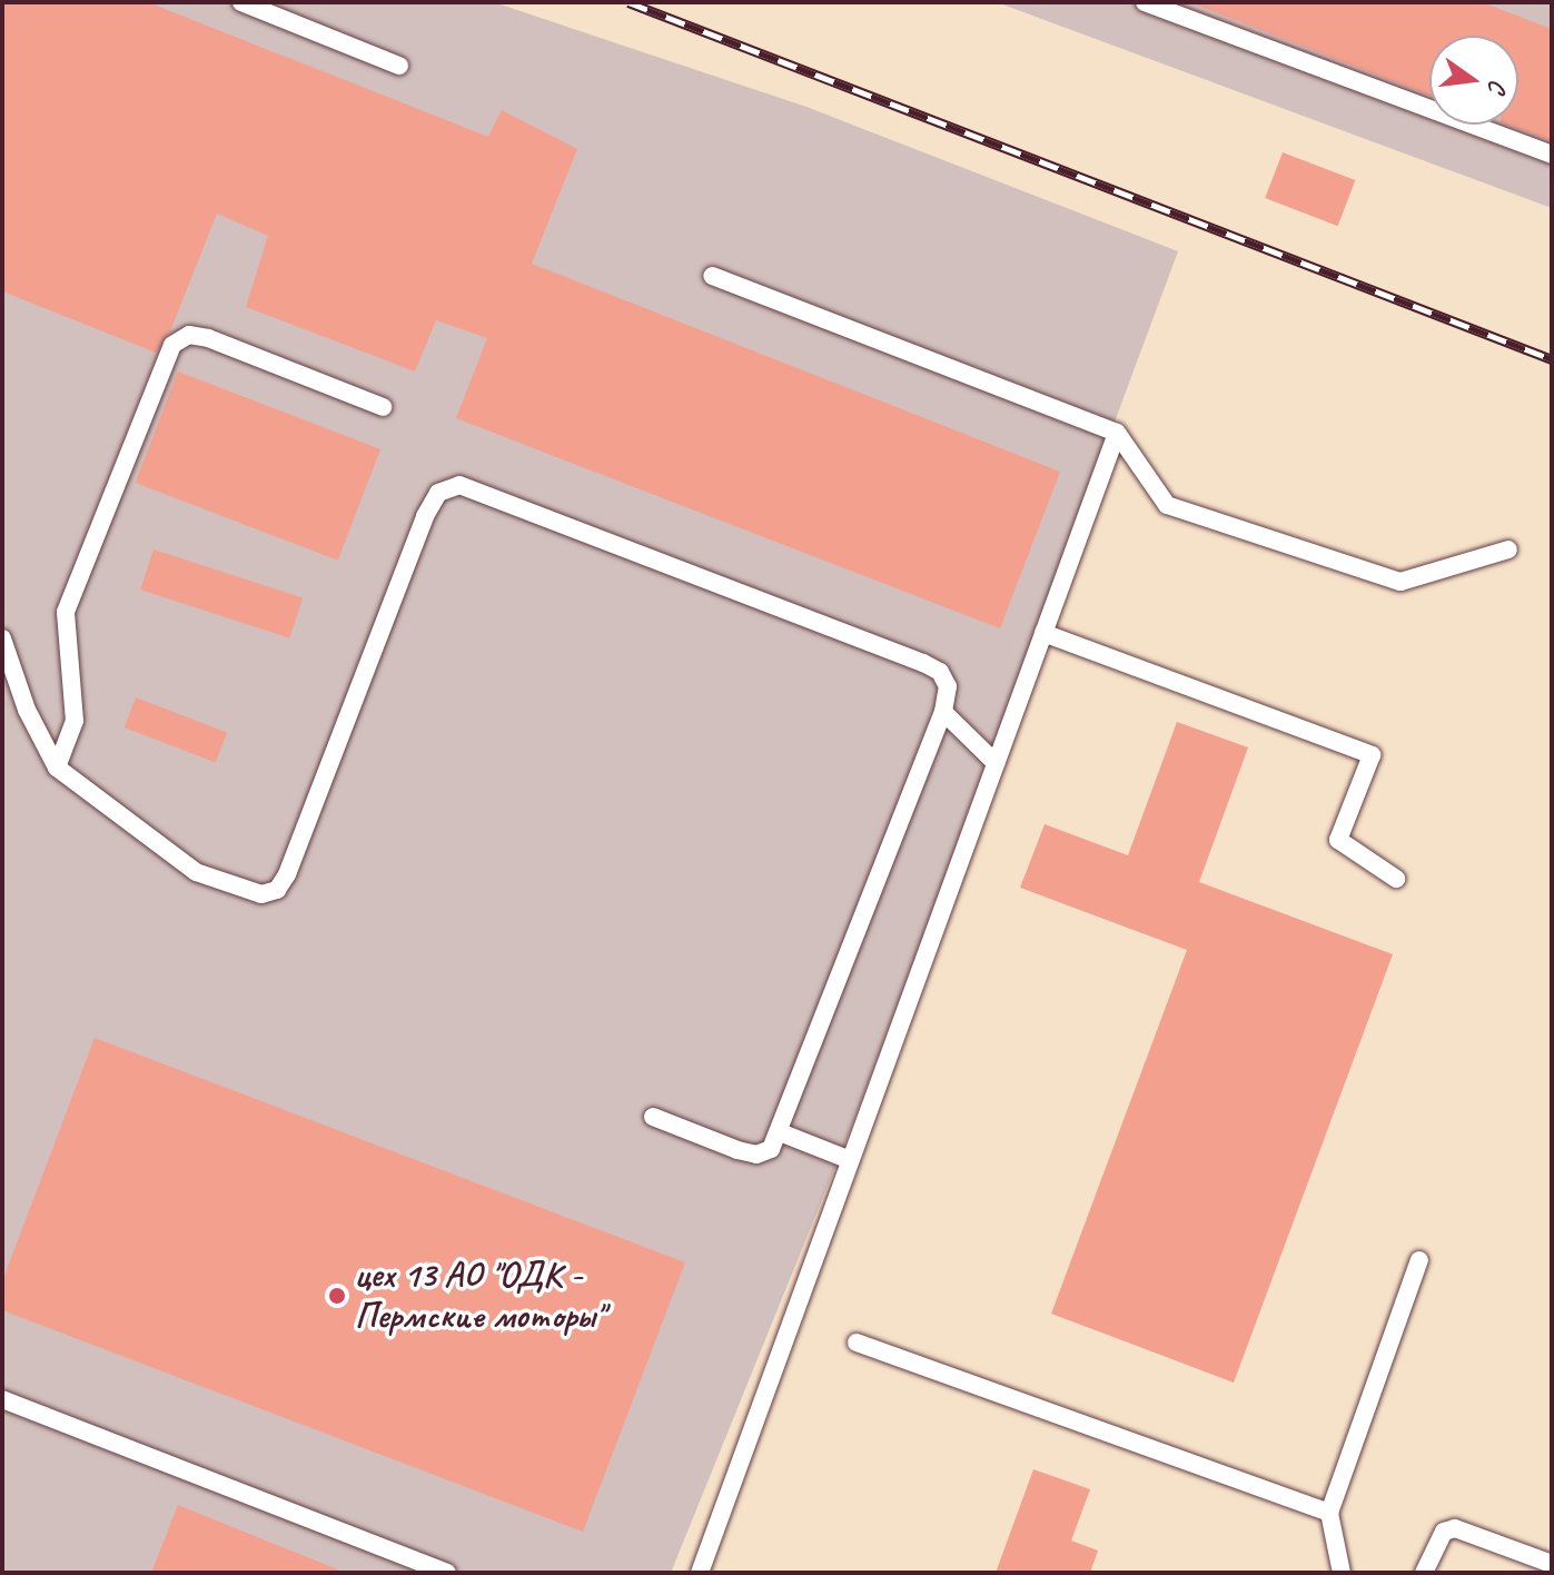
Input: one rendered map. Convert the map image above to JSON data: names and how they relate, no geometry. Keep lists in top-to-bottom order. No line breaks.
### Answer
{"places":["цех 13 АО \"ОДК - Пермские моторы\""],"north":"right"}
